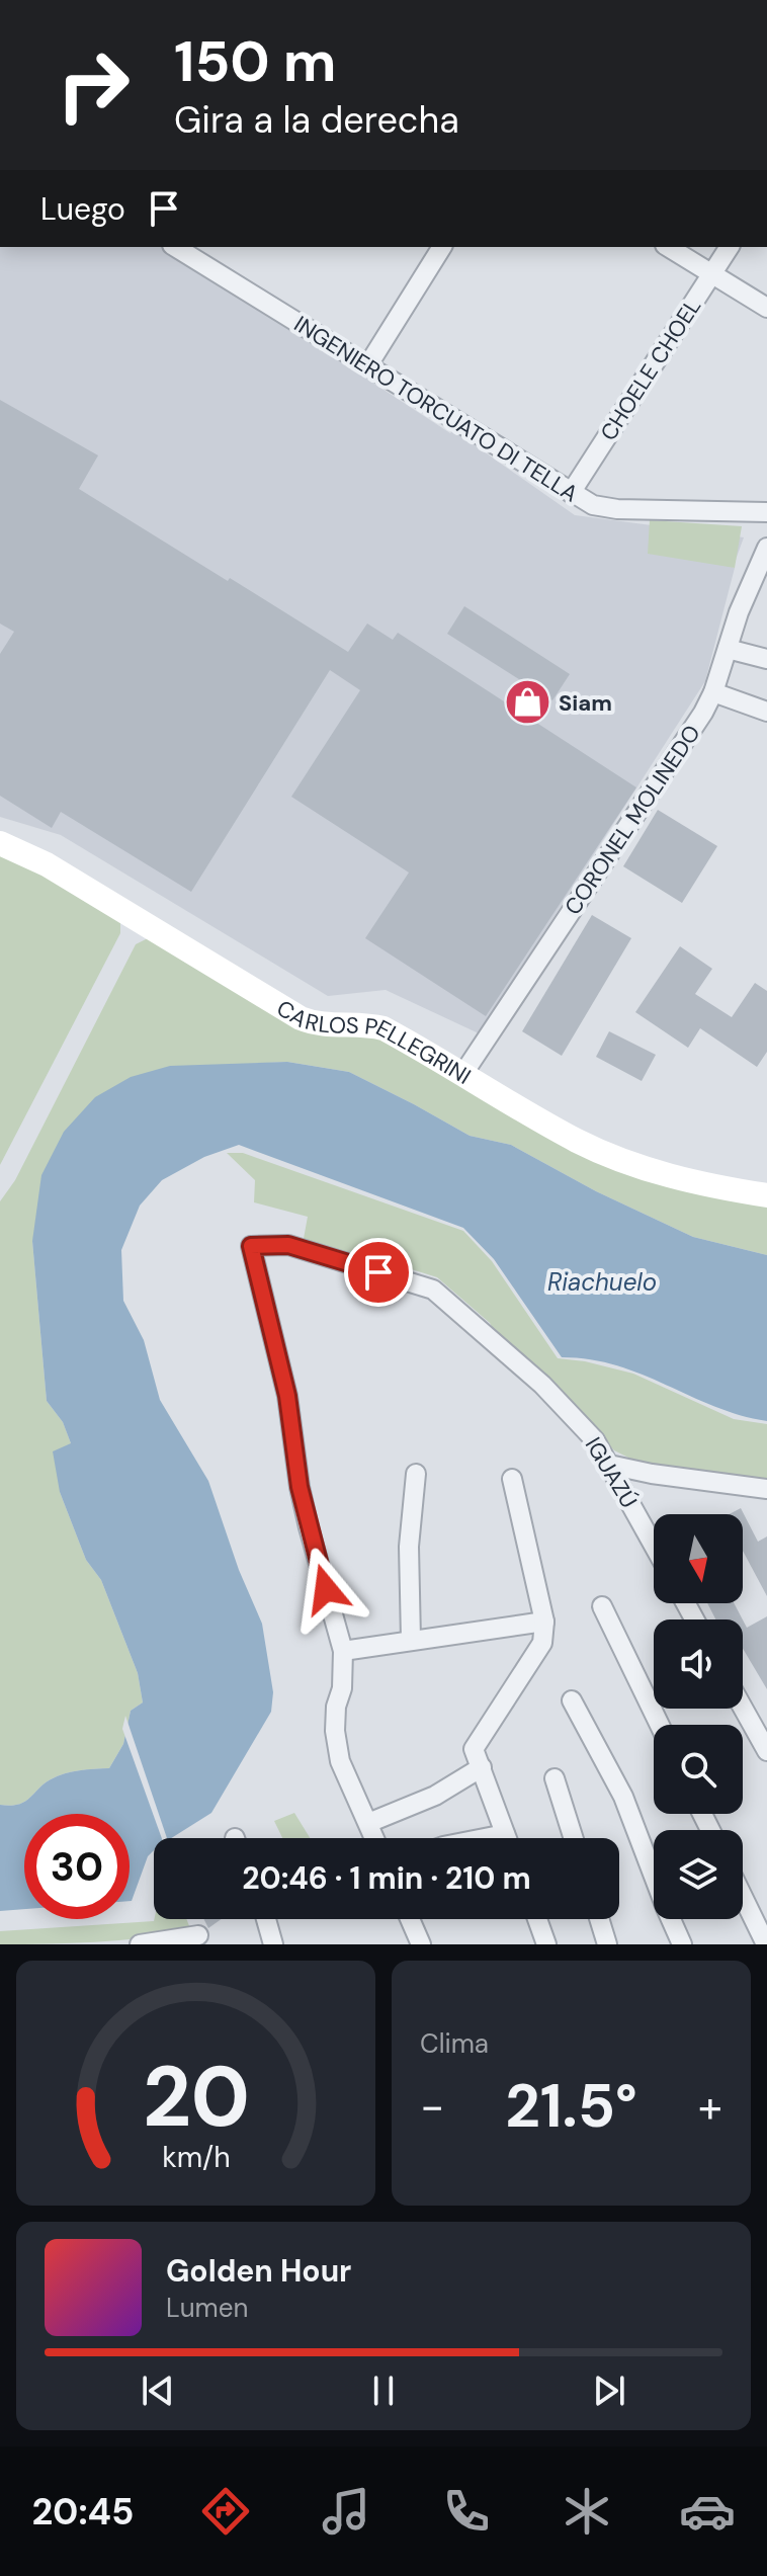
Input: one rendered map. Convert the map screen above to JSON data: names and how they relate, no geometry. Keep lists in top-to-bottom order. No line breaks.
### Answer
{"streets":{"street":["CHOELE CHOEL","INGENIERO TORCUATO DI TELLA","CORONEL MOLINEDO","CARLOS PELLEGRINI","IGUAZÚ"]},"crossings":[["CHOELE CHOEL","INGENIERO TORCUATO DI TELLA"],["CORONEL MOLINEDO","CARLOS PELLEGRINI"]],"water":["Riachuelo"],"places":{"shop":["Siam"]},"north":"bottom","page":{"turn":["150 m","Gira a la derecha"],"then":"Luego","limit":"30","trip":"20:46 · 1 min · 210 m","tile":"Clima","heat":["−","21.5°","+"],"song":["Golden Hour","Lumen"],"tabs":"20:45","gauge":["20","km/h"]}}
